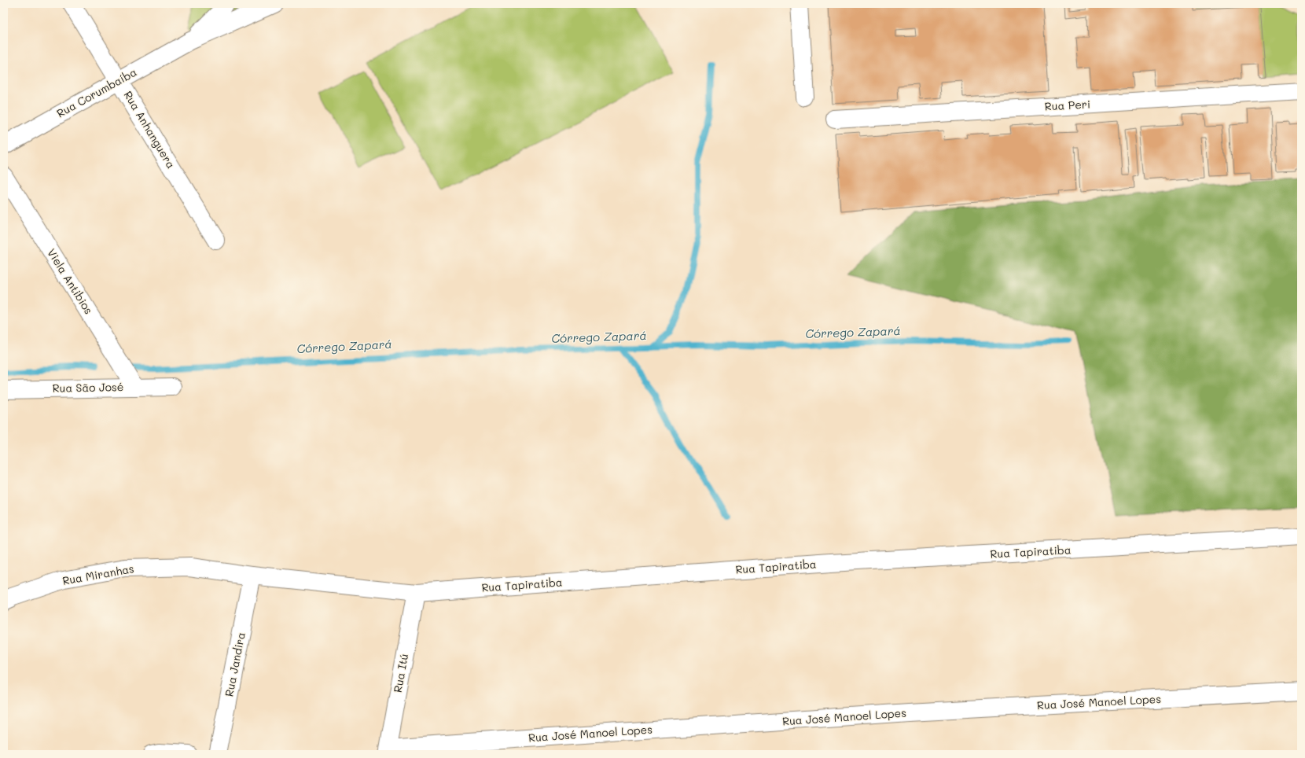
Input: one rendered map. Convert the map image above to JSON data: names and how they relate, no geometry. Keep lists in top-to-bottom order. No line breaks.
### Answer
{"streets":{"street":["Rua Corumbaíba","Rua Peri","Rua Anhanguera","Viela Antibios","Rua São José","Rua Tapiratiba","Rua Miranhas","Rua Jandira","Rua Itú","Rua José Manoel Lopes"]},"crossings":[["Rua Corumbaíba","Rua Anhanguera"],["Viela Antibios","Rua São José"],["Rua Tapiratiba","Rua Miranhas"],["Rua Tapiratiba","Rua Jandira"],["Rua Tapiratiba","Rua Itú"],["Rua Miranhas","Rua Jandira"],["Rua Itú","Rua José Manoel Lopes"]],"water":["Córrego Zapará"]}
